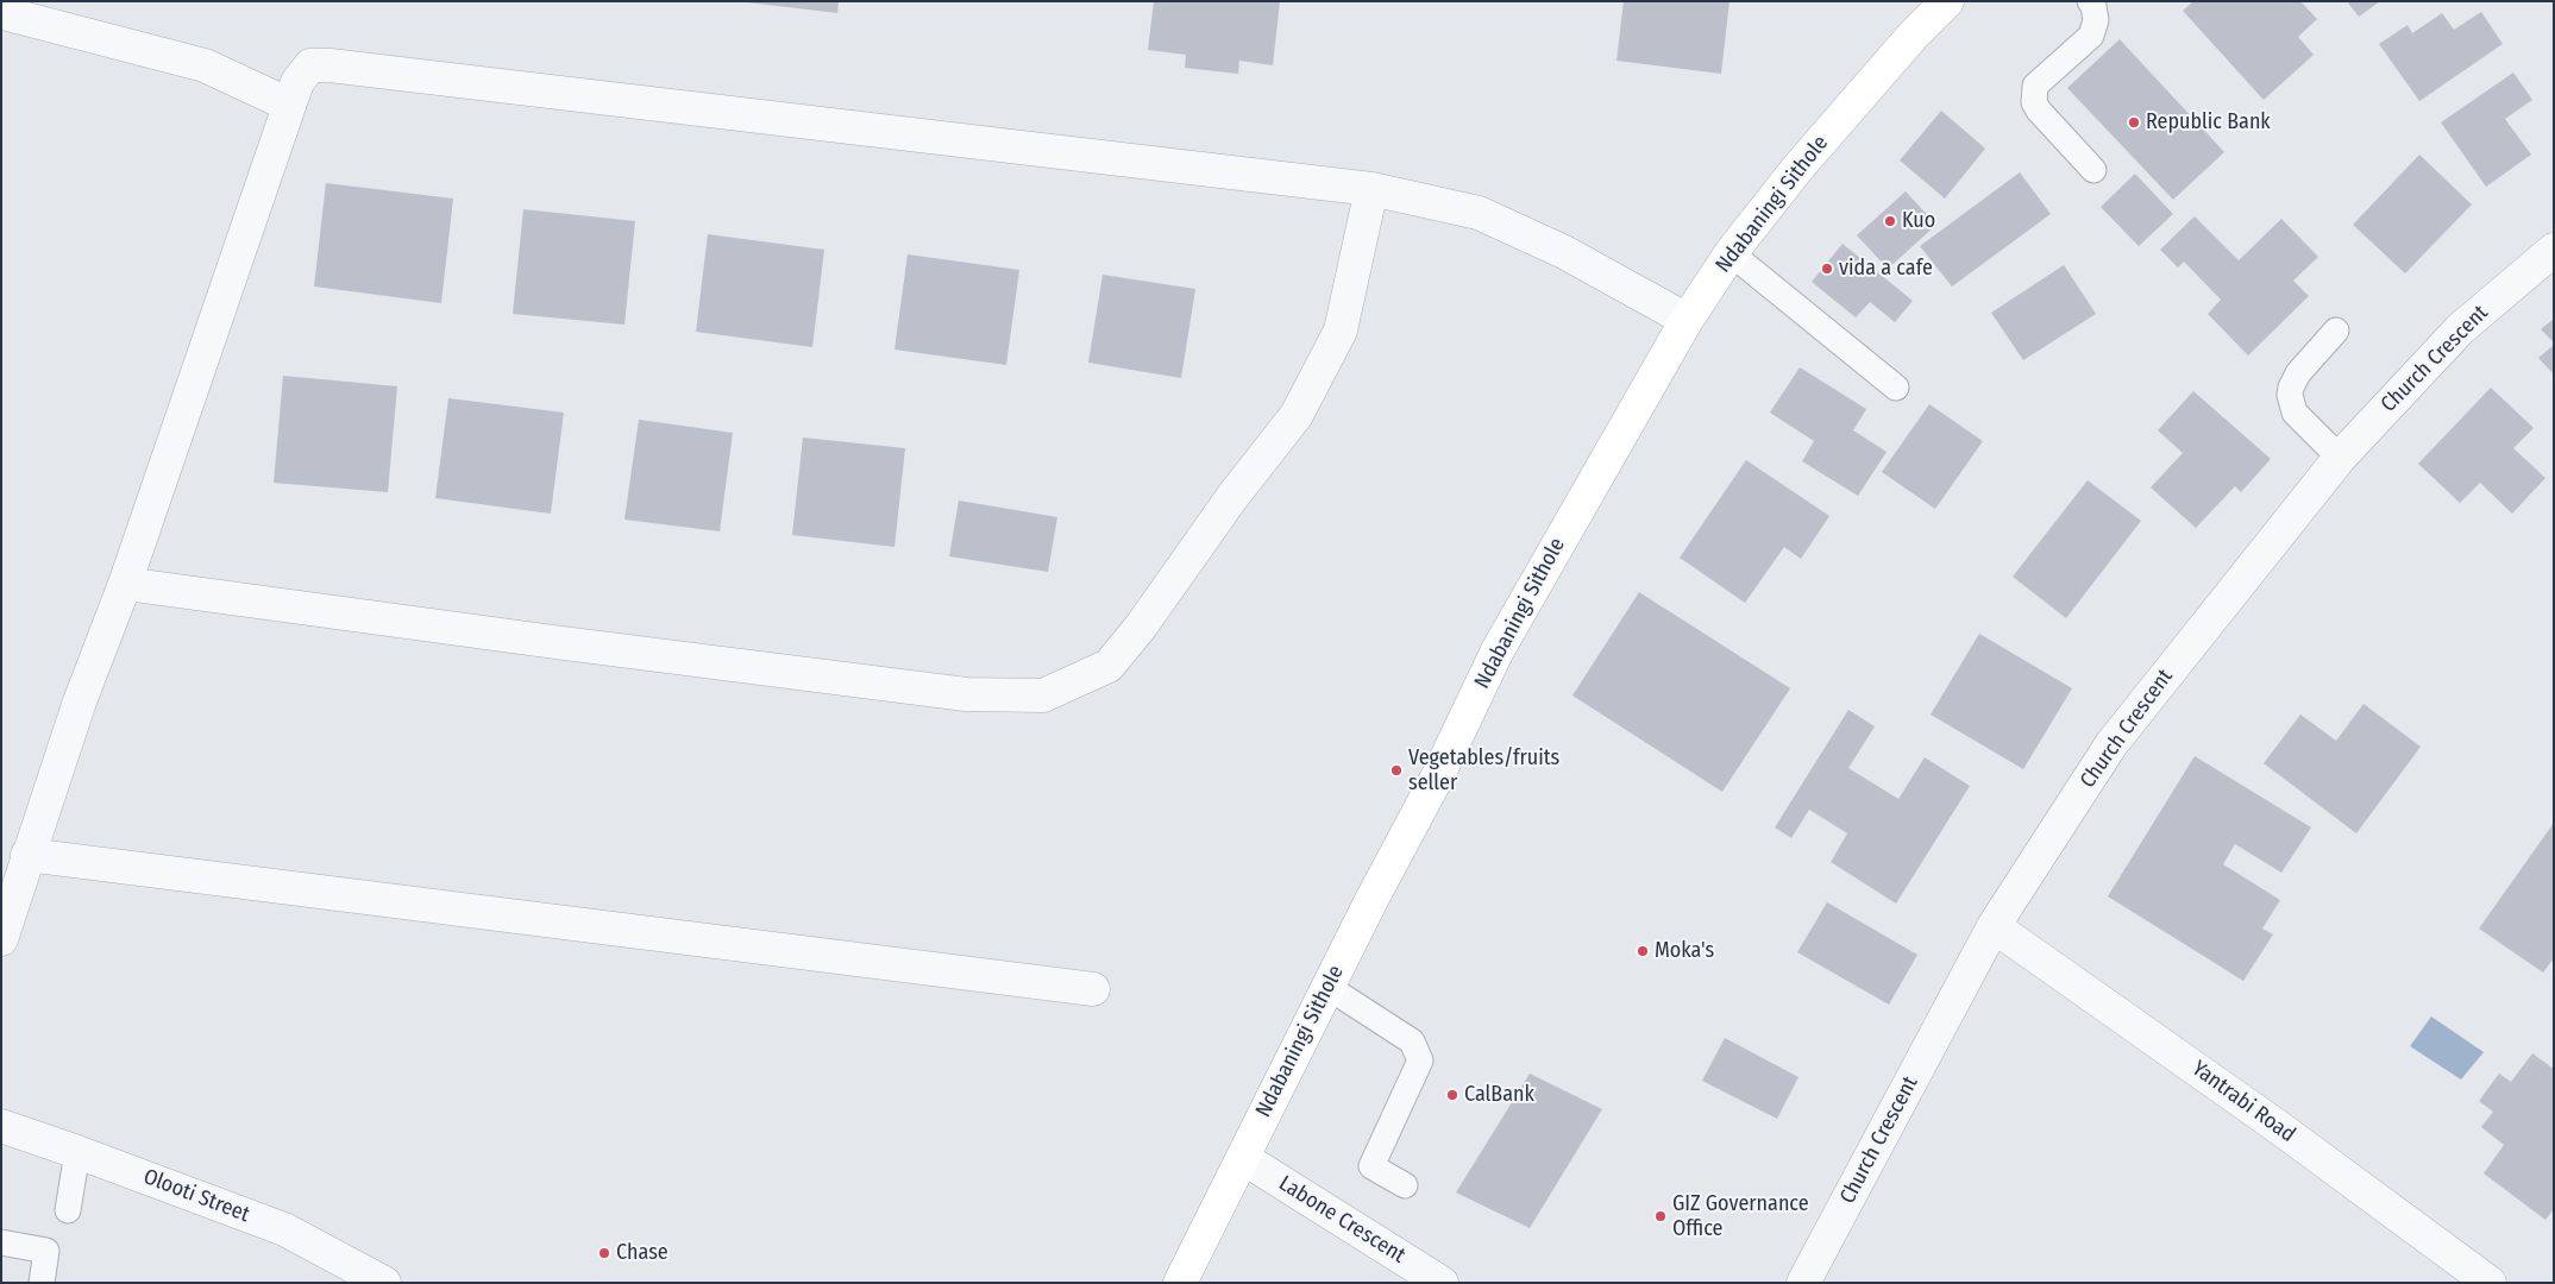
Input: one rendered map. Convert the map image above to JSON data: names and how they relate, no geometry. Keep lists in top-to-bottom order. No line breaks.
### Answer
{"streets":{"street":["Ndabaningi Sithole","Church Crescent","Yantrabi Road","Olooti Street","Labone Crescent"]},"crossings":[["Ndabaningi Sithole","Labone Crescent"],["Church Crescent","Yantrabi Road"]],"places":["Republic Bank","Kuo","vida a cafe","Vegetables/fruits seller","Moka's","CalBank","GIZ Governance Office","Chase"]}
